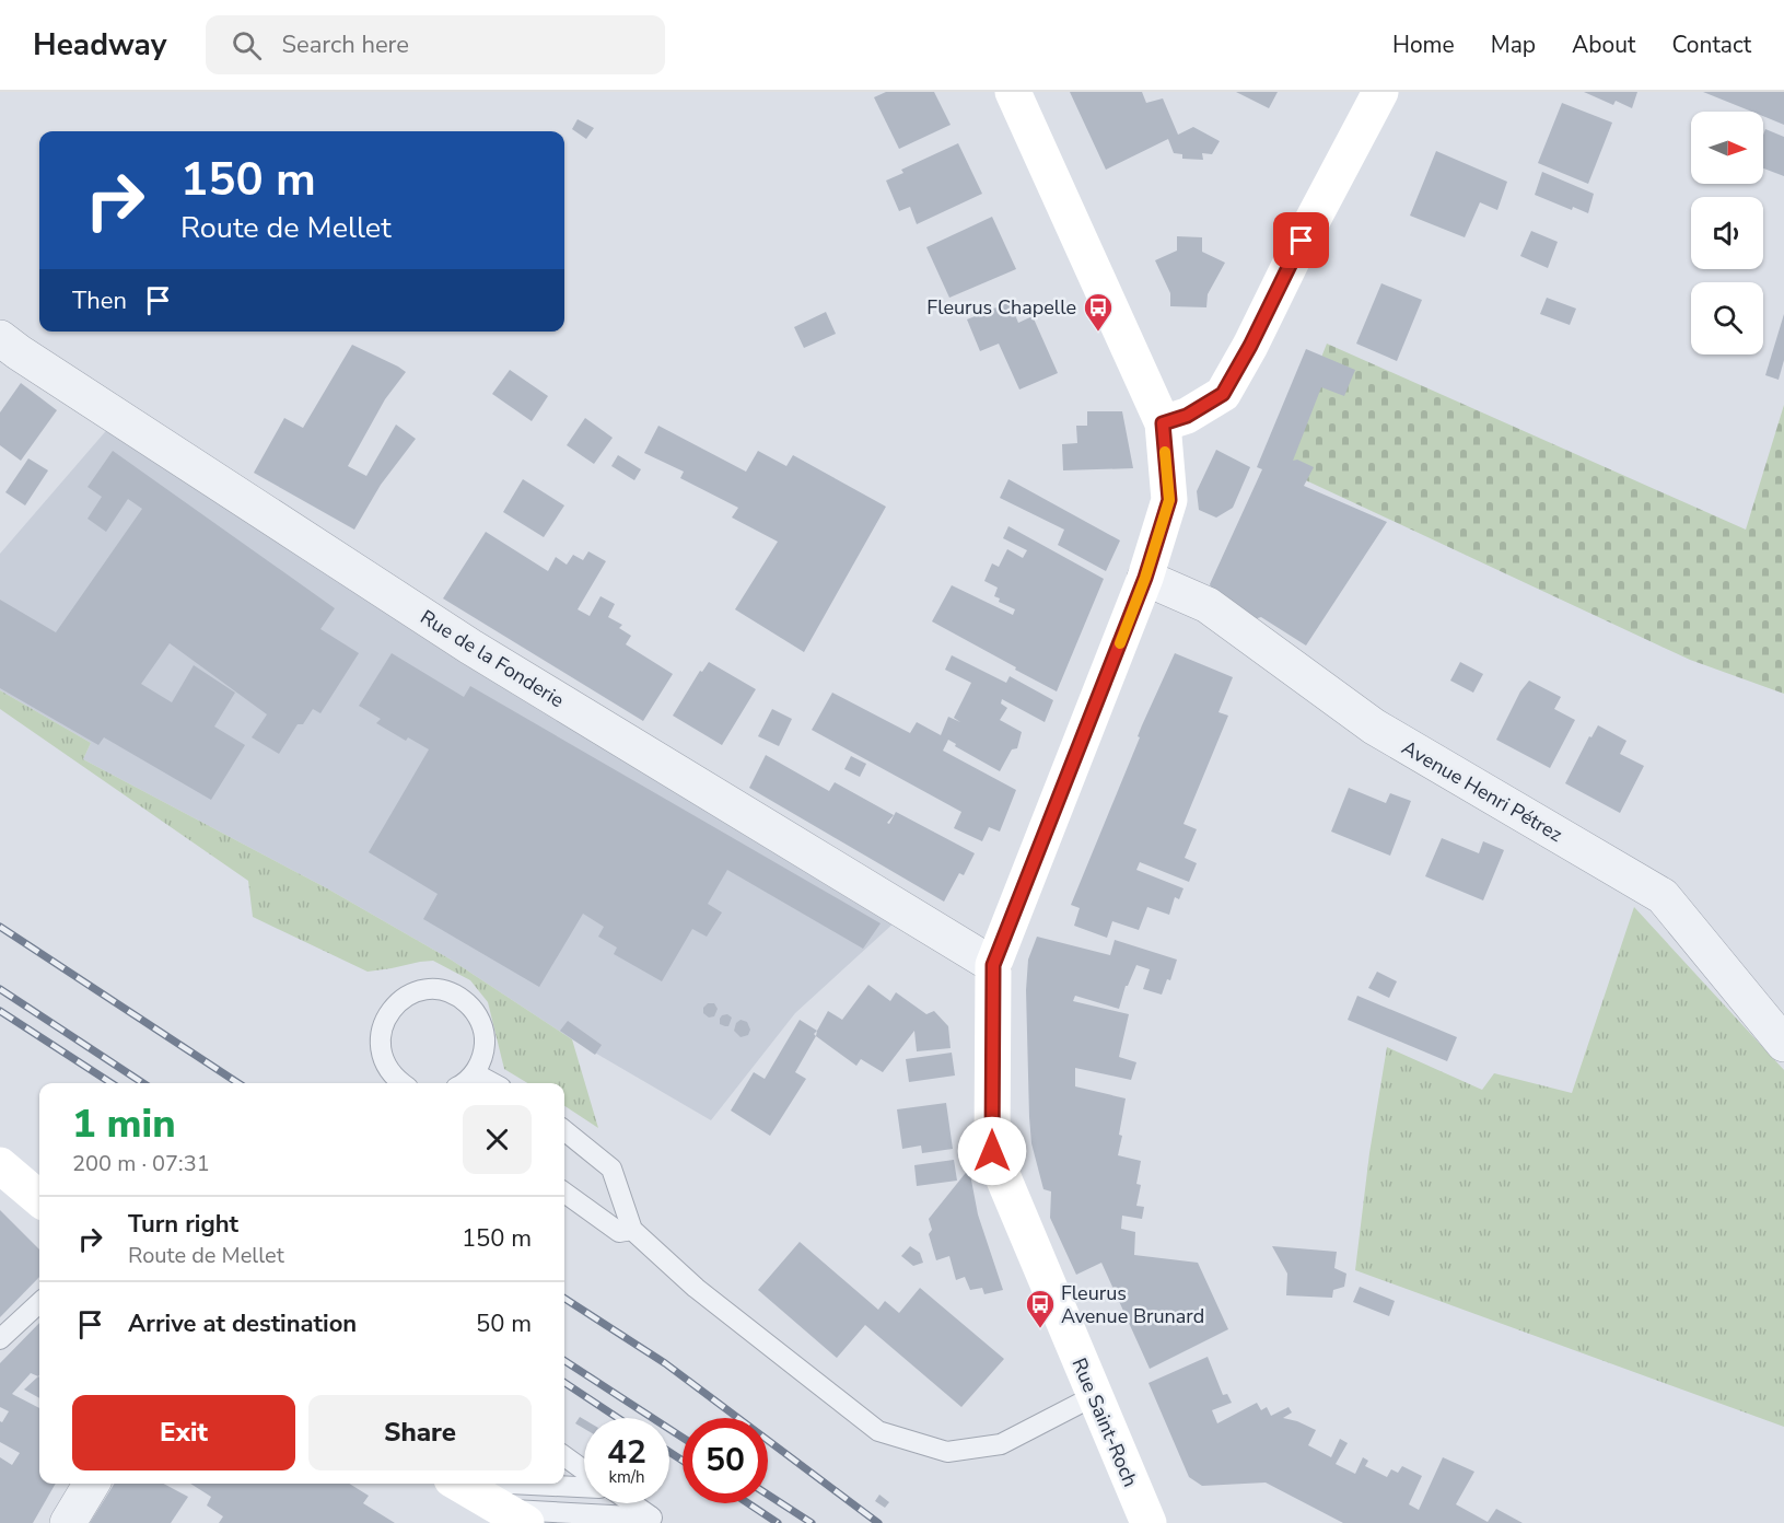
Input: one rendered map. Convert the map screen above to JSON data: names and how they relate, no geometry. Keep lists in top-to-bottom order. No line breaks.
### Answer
{"streets":{"main road":["Rue Saint-Roch"],"street":["Rue de la Fonderie","Avenue Henri Pétrez"]},"crossings":[["Rue de la Fonderie","Rue Saint-Roch"],["Avenue Henri Pétrez","Rue Saint-Roch"]],"places":{"bus stop":["Fleurus Chapelle","Fleurus Avenue Brunard"]},"north":"right","page":{"header":"Headway","search":"Search here","nav":["Home","Map","About","Contact"],"turn":["150 m","Route de Mellet"],"then":"Then","heading":["1 min","200 m · 07:31"],"list":[{"name":"Turn right","note":"Route de Mellet","value":"150 m"},{"name":"Arrive at destination","value":"50 m"}],"buttons":["Exit","Share"],"speed":"42 km/h","limit":"50"}}
